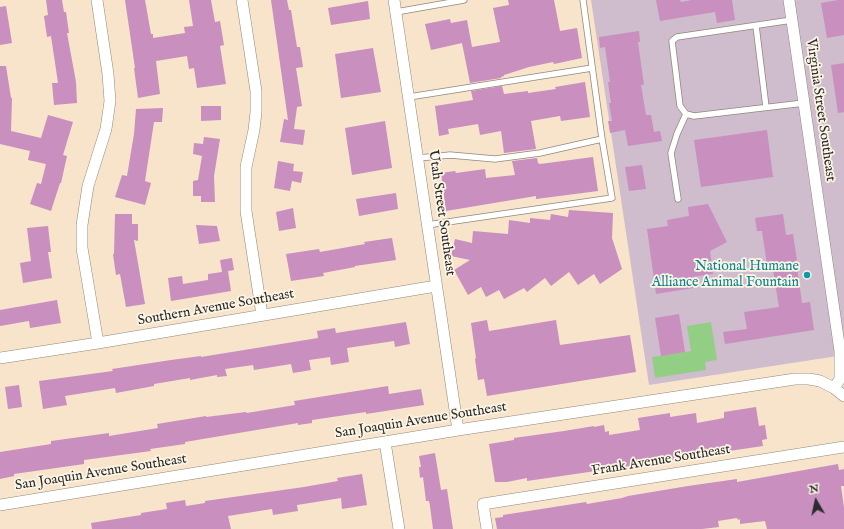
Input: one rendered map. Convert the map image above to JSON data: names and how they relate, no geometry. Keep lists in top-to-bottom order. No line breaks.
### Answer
{"streets":{"street":["Virginia Street Southeast","Utah Street Southeast","Southern Avenue Southeast","San Joaquin Avenue Southeast","Frank Avenue Southeast"]},"crossings":[["Virginia Street Southeast","San Joaquin Avenue Southeast"],["Utah Street Southeast","Southern Avenue Southeast"],["Utah Street Southeast","San Joaquin Avenue Southeast"]],"places":["National Humane Alliance Animal Fountain"],"north":"top"}
